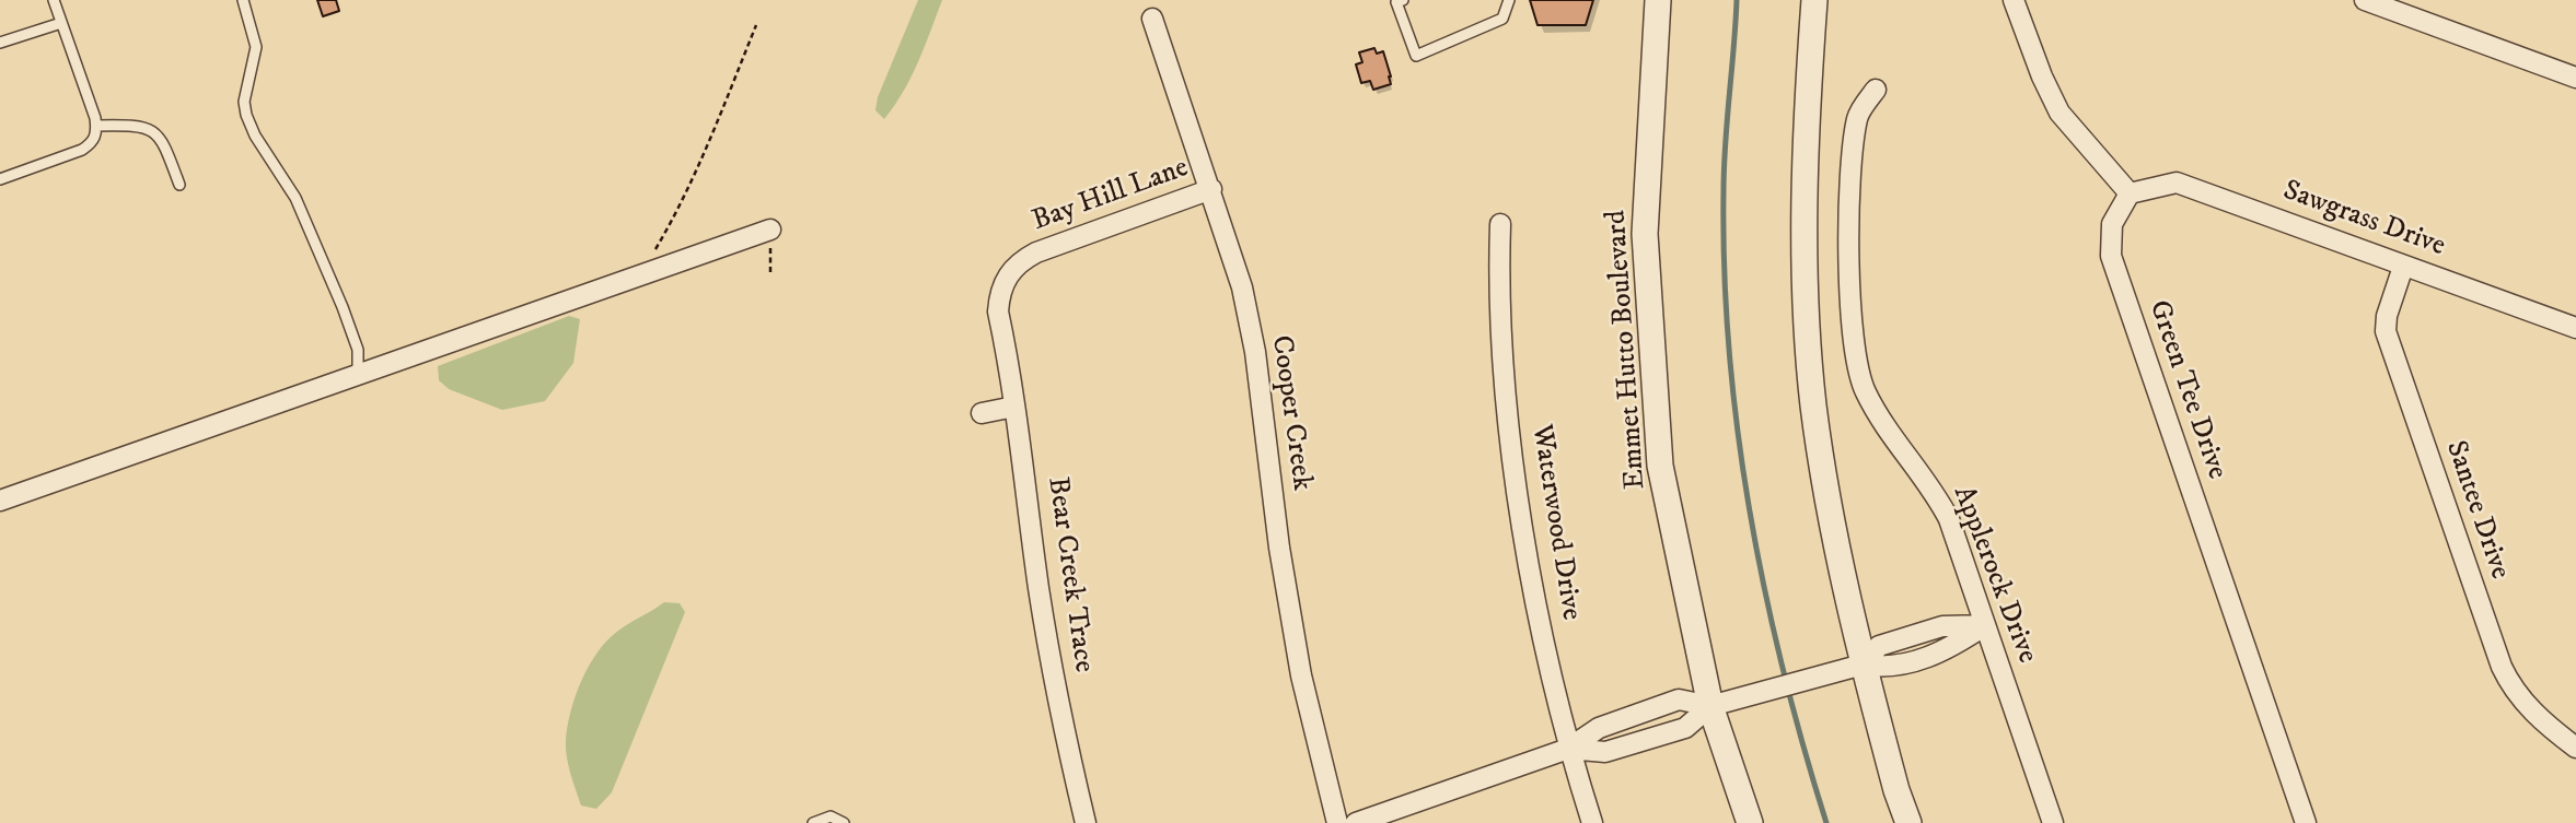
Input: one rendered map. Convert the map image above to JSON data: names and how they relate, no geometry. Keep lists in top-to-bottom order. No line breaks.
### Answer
{"streets":{"street":["Bay Hill Lane","Sawgrass Drive","Emmet Hutto Boulevard","Green Tee Drive","Cooper Creek","Santee Drive","Waterwood Drive","Bear Creek Trace","Applerock Drive"]},"crossings":[["Bay Hill Lane","Cooper Creek"],["Bay Hill Lane","Bear Creek Trace"],["Sawgrass Drive","Green Tee Drive"],["Sawgrass Drive","Santee Drive"]]}
